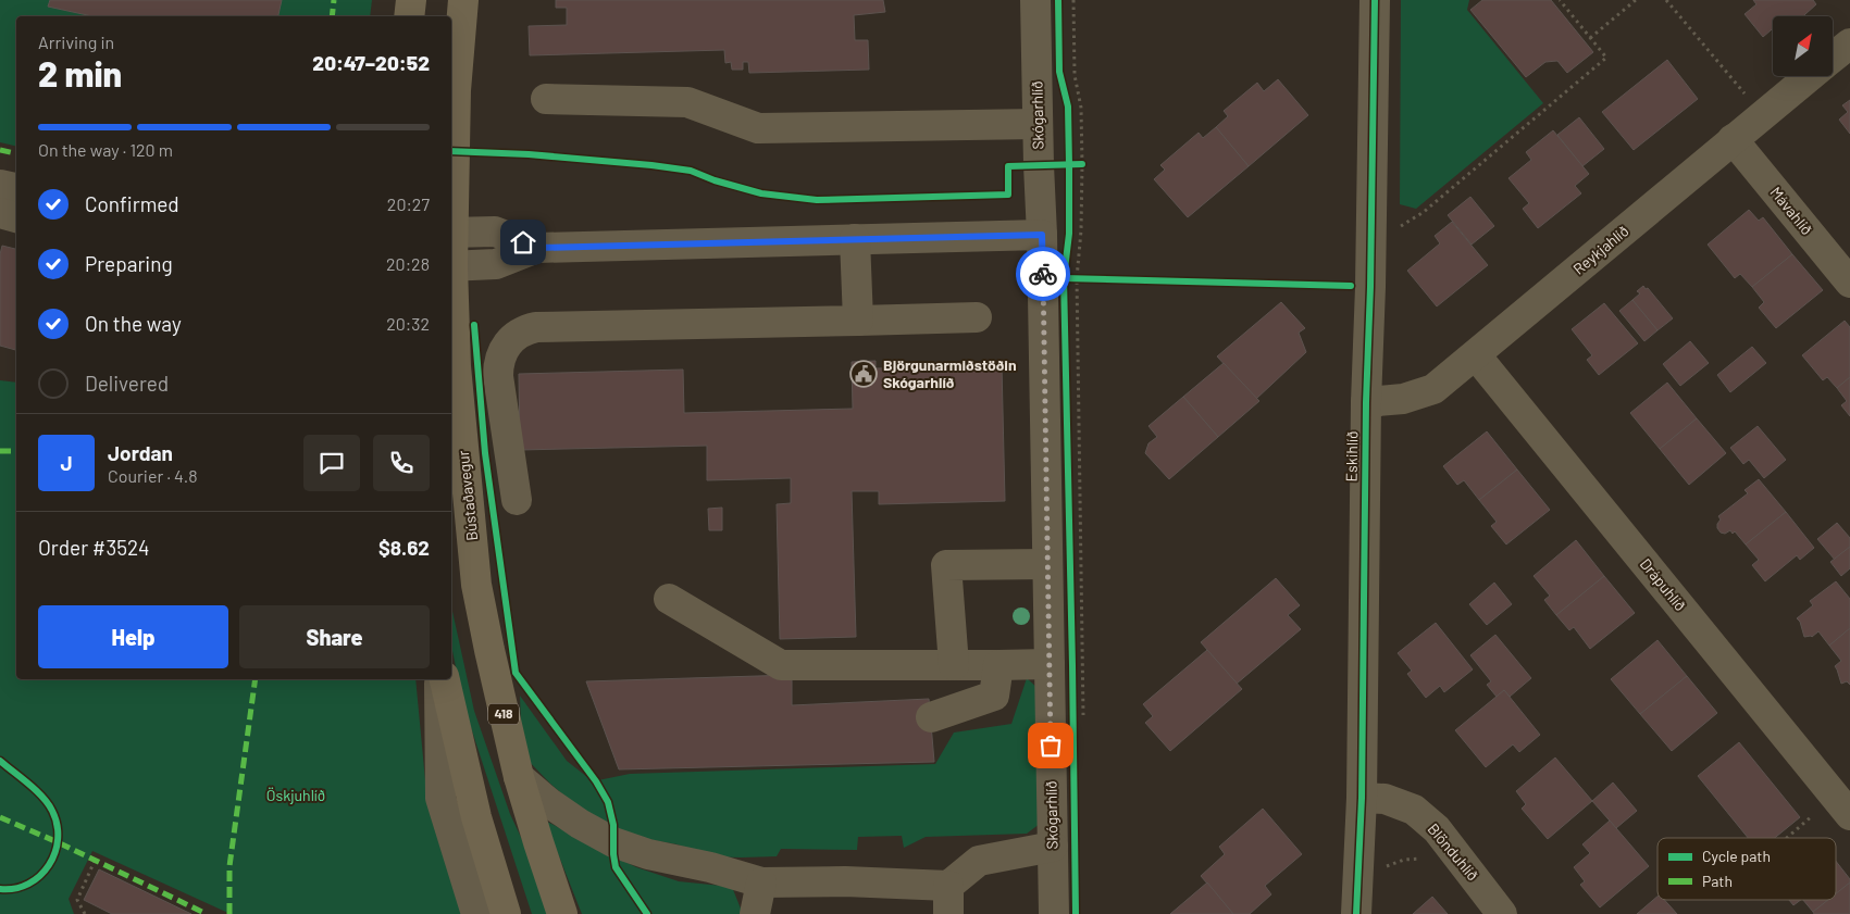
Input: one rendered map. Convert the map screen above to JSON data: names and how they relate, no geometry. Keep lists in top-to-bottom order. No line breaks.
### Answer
{"streets":{"main road":["Bústaðavegur","418"],"street":["Skógarhlíð","Mávahlíð","Reykjahlíð","Eskihlíð","Drápuhlíð","Blönduhlíð"]},"crossings":[["Mávahlíð","Reykjahlíð"],["Reykjahlíð","Eskihlíð"],["Reykjahlíð","Drápuhlíð"],["Eskihlíð","Blönduhlíð"]],"parks":["Öskjuhlíð"],"places":{"public building":["Björgunarmiðstöðin Skógarhlíð"]},"legend":["Cycle path","Path"],"north":"top right","page":{"heading":["2 min","Arriving in","20:47–20:52"],"panel":["Jordan","Courier · 4.8","Order #3524","$8.62"],"bar":"On the way · 120 m","list":[["Confirmed","20:27"],["Preparing","20:28"],["On the way","20:32"],"Delivered"],"round":"J","buttons":["Help","Share"]}}
